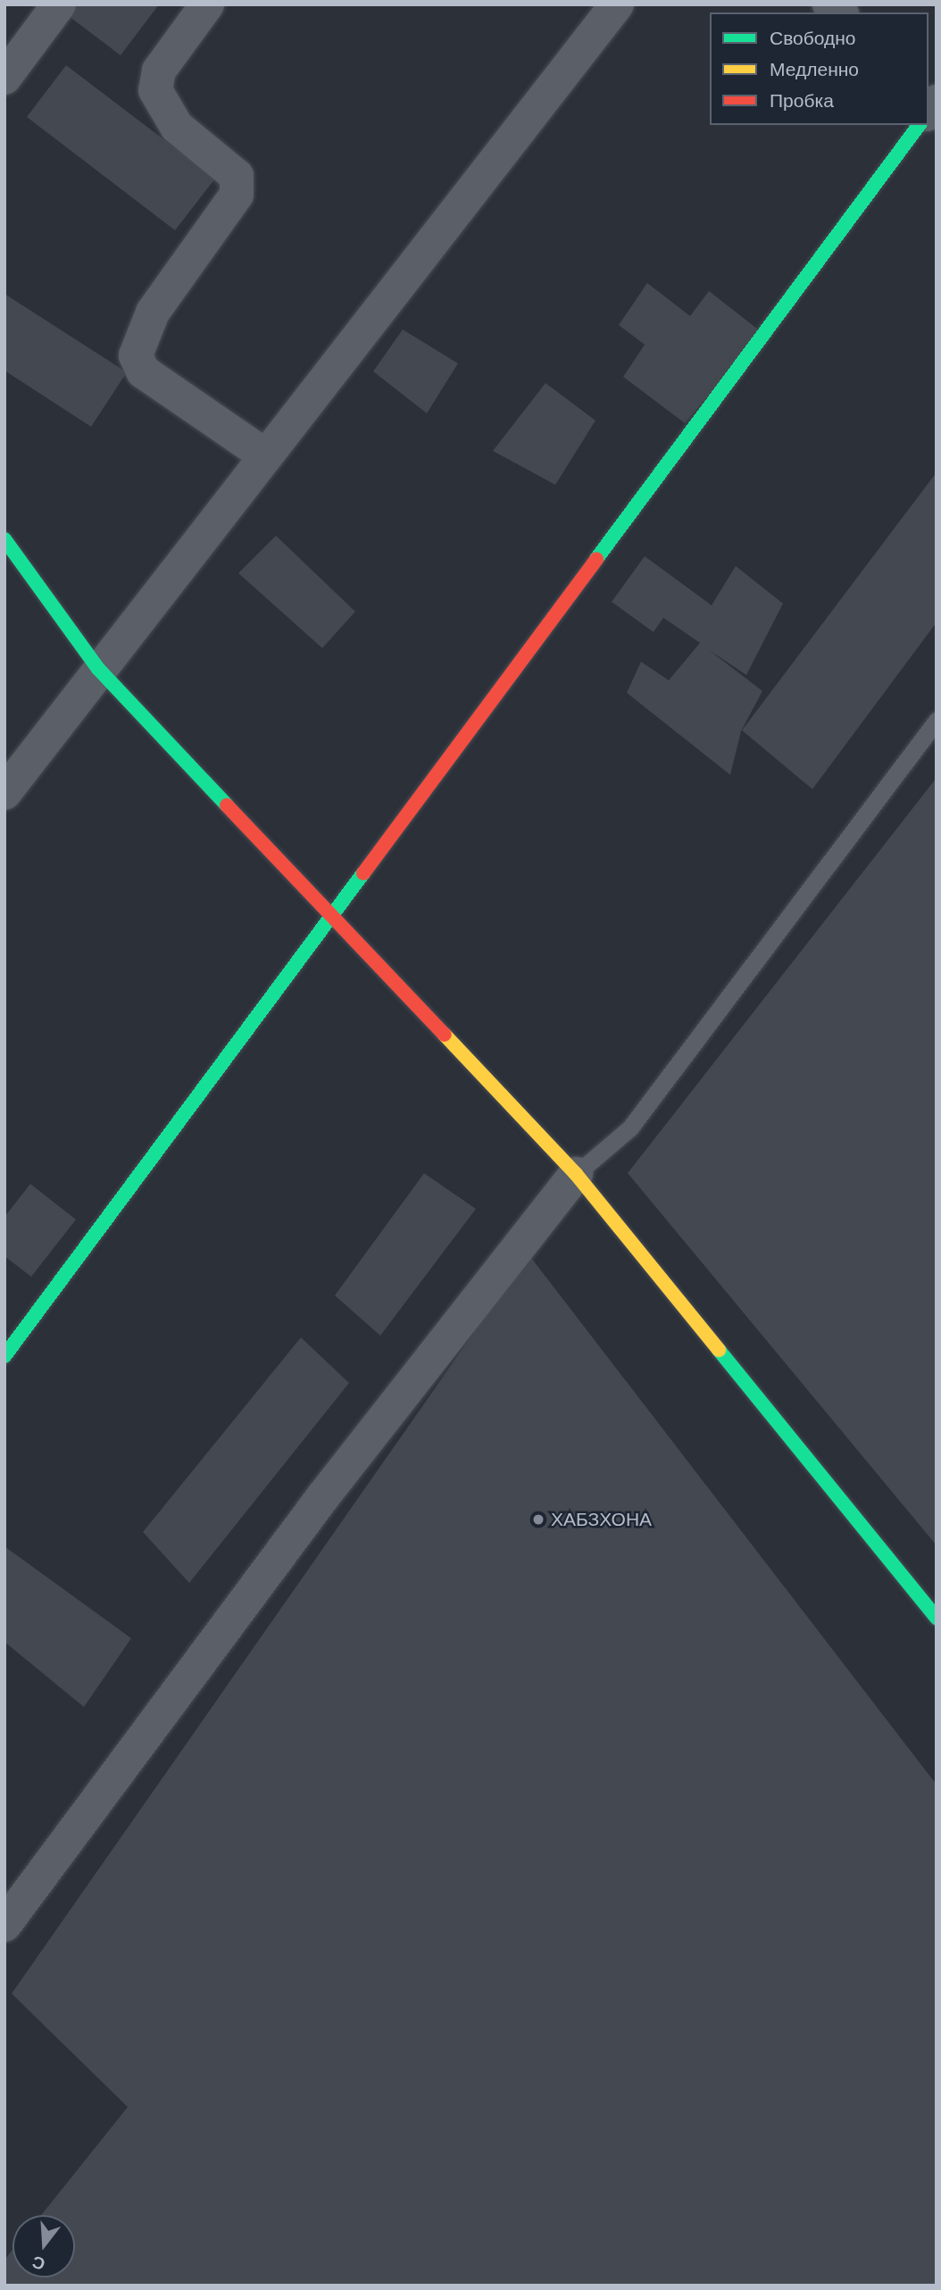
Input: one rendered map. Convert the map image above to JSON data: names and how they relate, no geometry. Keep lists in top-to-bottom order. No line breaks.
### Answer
{"places":["ХАБЗХОНА"],"legend":["Свободно","Медленно","Пробка"],"north":"bottom"}
